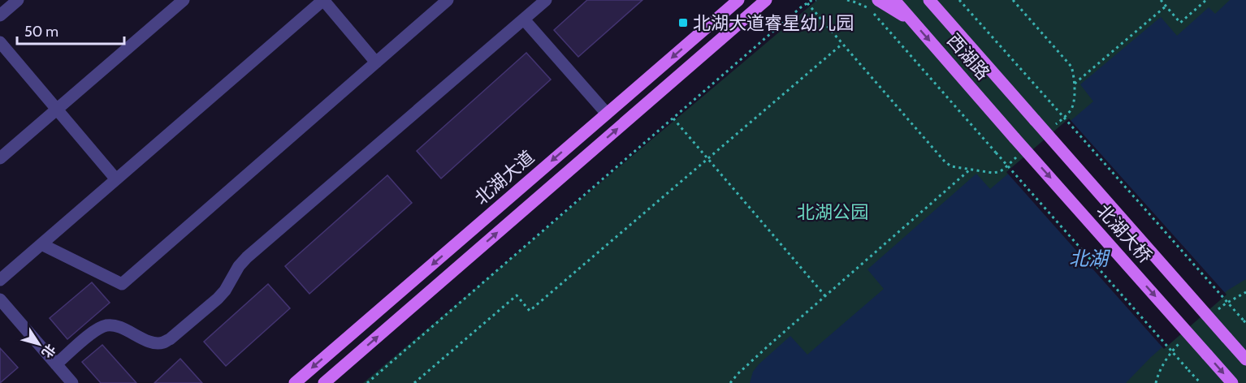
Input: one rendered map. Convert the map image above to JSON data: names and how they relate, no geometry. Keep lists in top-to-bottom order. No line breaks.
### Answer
{"streets":{"main road":["西湖路","北湖大道","北湖大桥"]},"crossings":[["西湖路","北湖大桥"]],"water":["北湖"],"parks":["北湖公园"],"places":{"transit":["北湖大道睿星幼儿园"]},"scale_bar":"50 m","north":"bottom right"}
